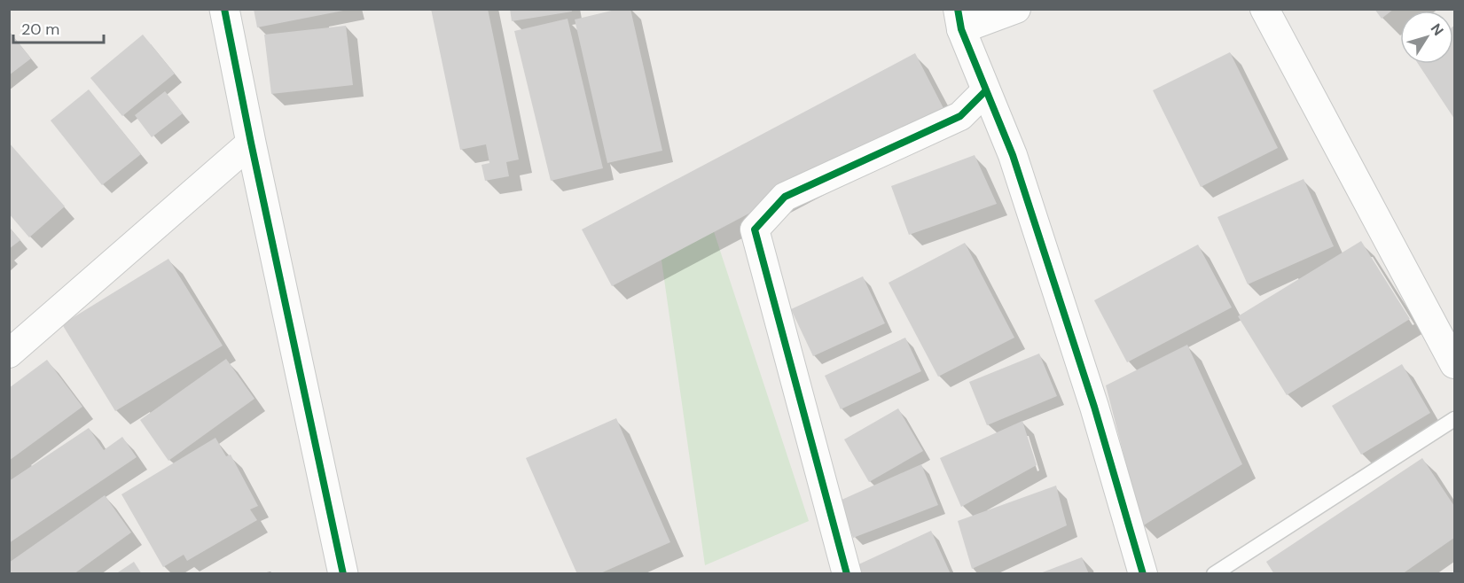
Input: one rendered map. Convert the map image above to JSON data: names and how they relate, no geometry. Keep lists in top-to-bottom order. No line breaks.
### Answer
{"scale_bar":"20 m","north":"top right"}
